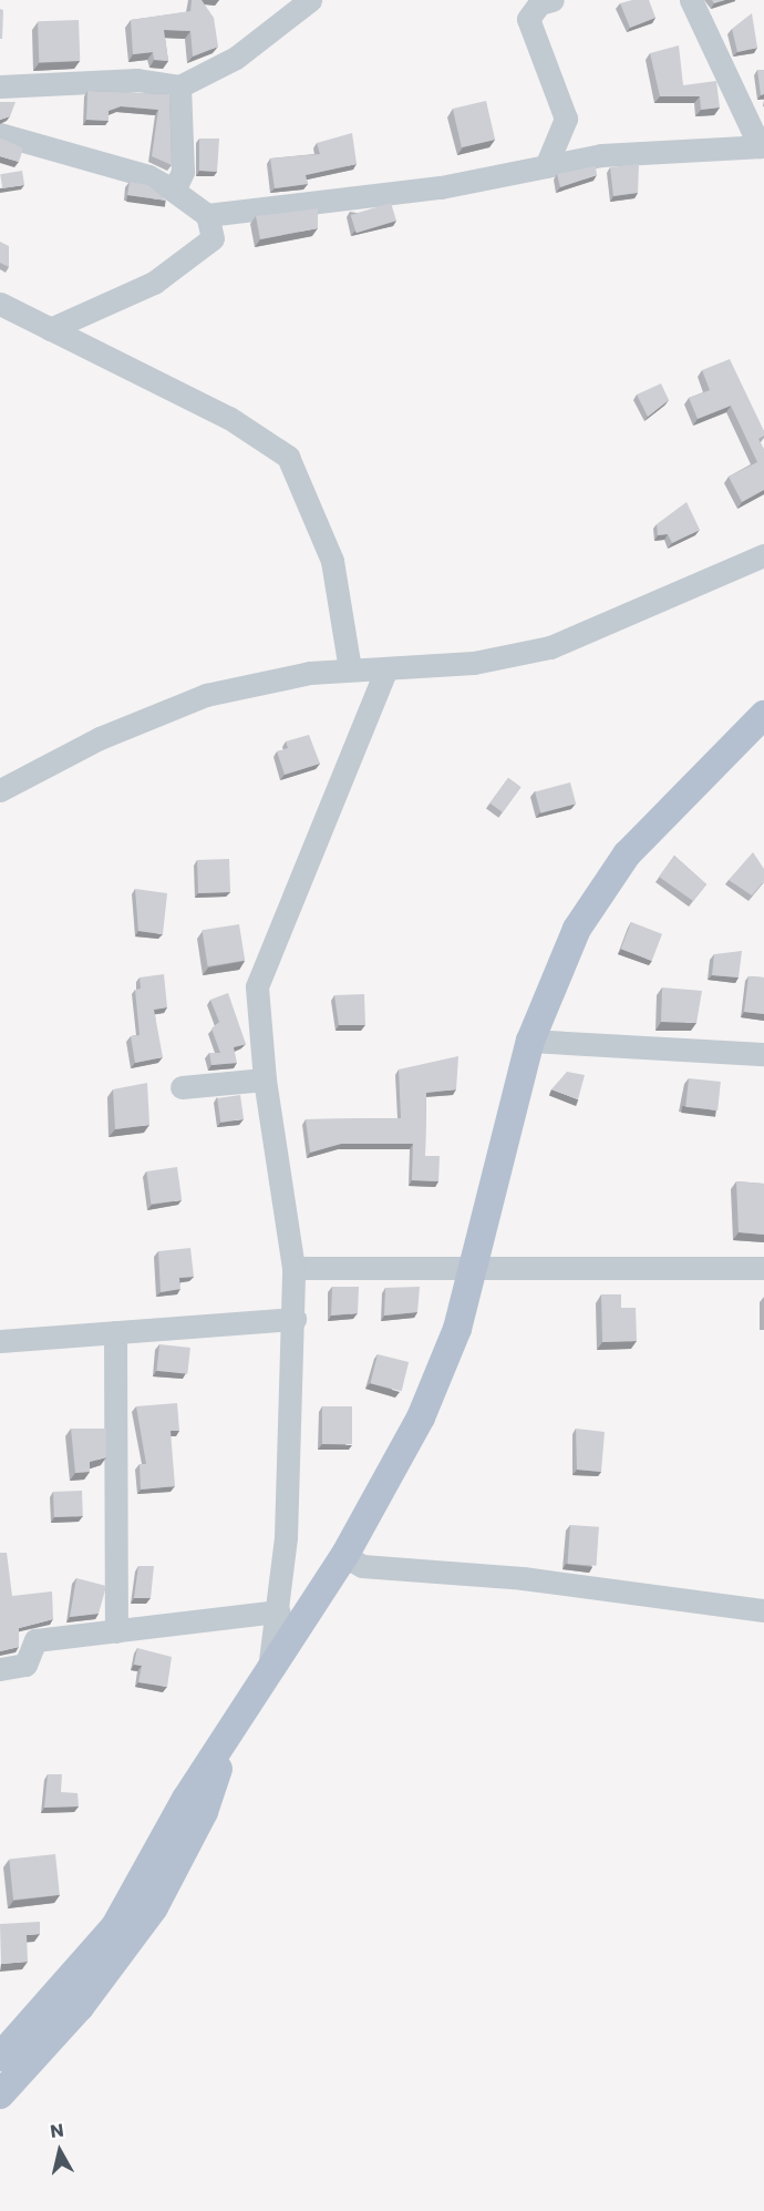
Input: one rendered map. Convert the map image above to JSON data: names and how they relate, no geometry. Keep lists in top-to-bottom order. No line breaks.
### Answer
{"north":"top"}
